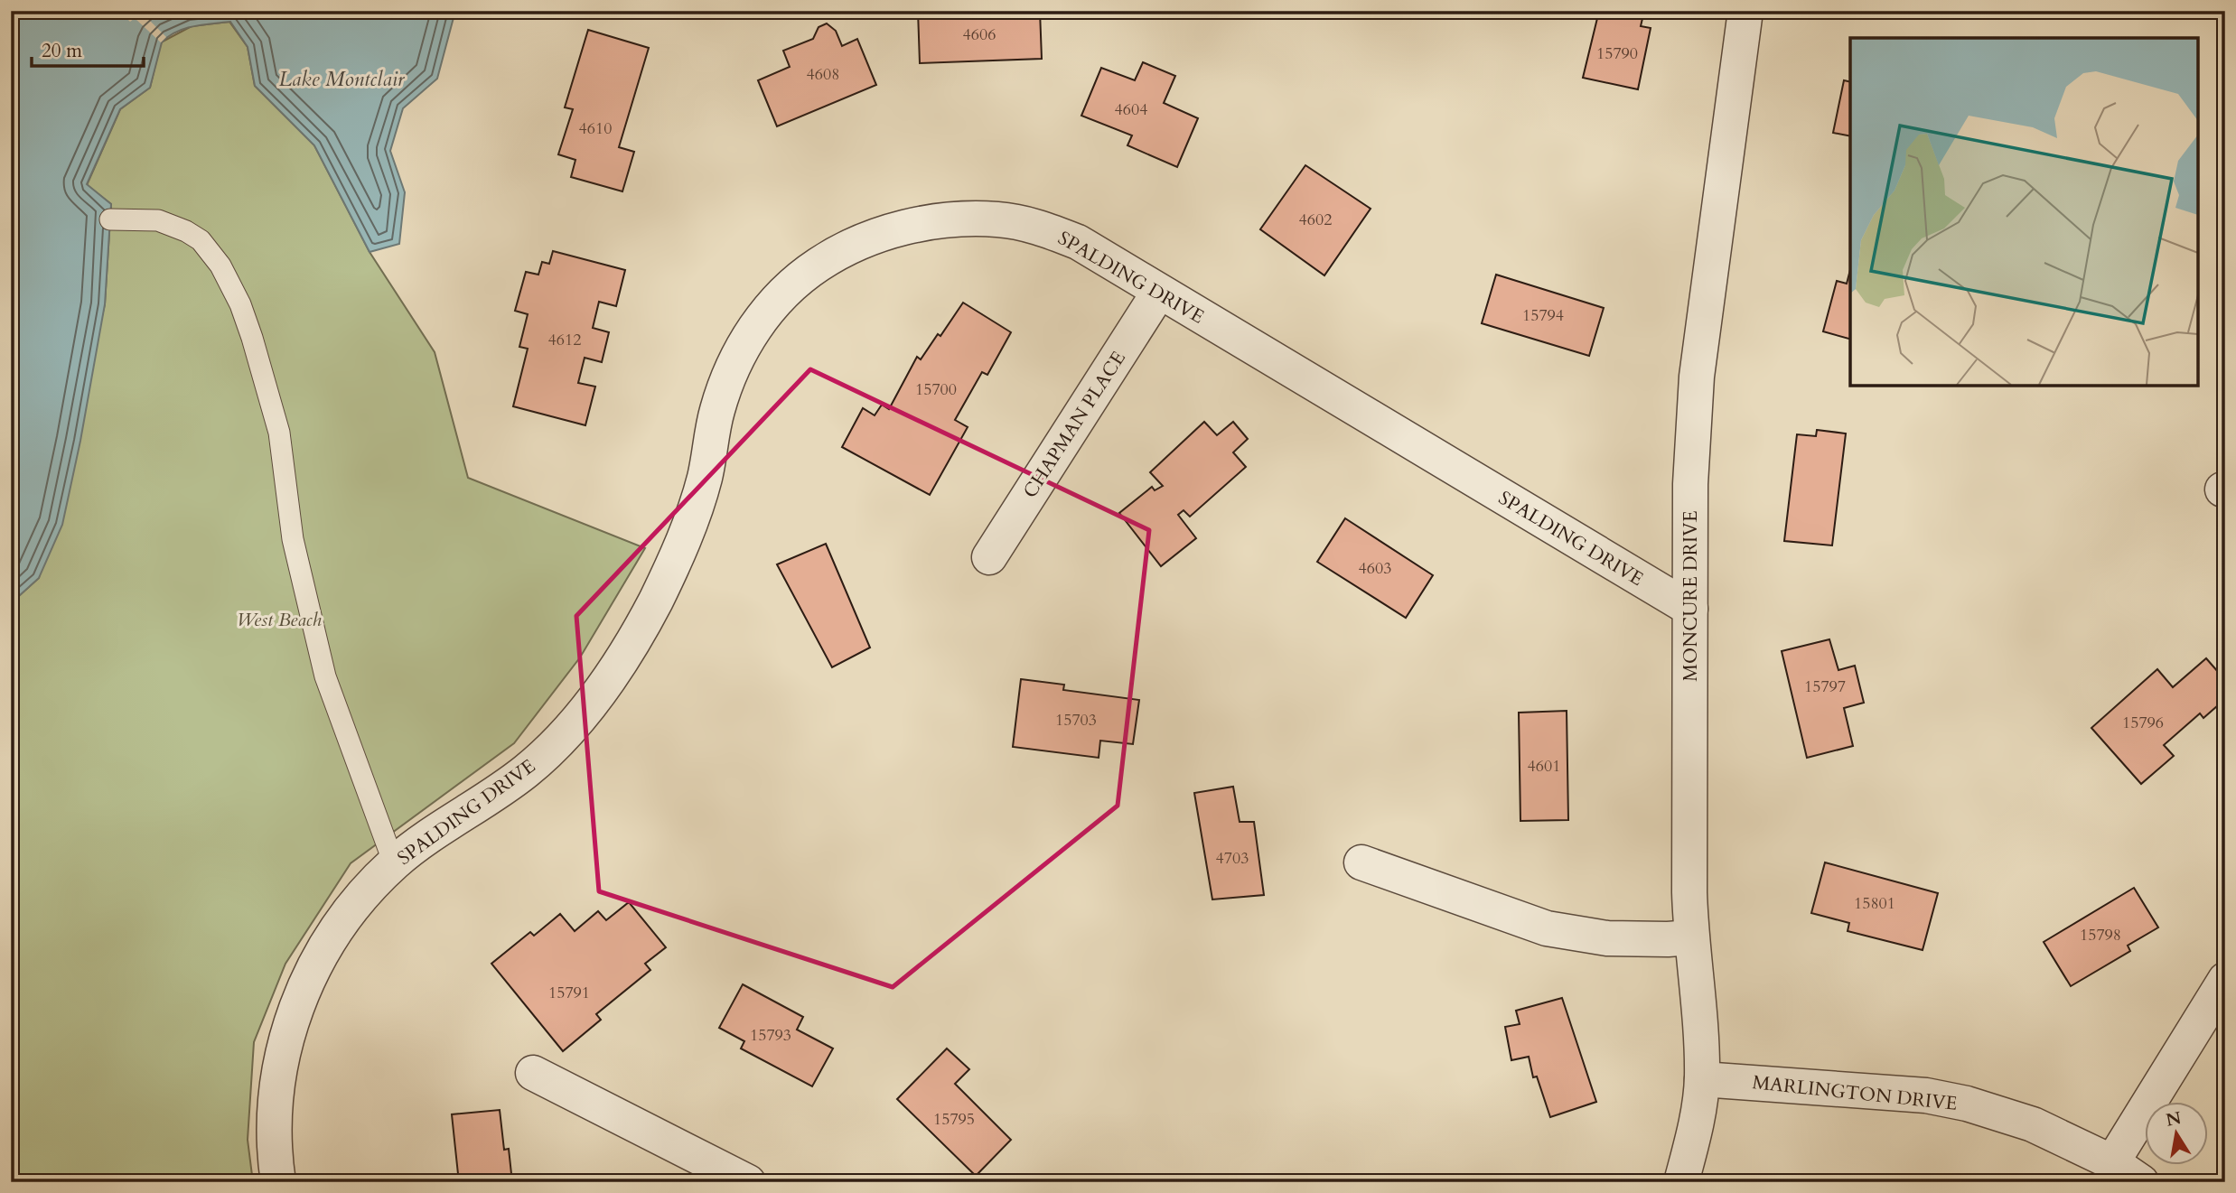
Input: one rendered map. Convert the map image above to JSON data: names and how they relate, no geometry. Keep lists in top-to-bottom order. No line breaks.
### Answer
{"streets":{"street":["SPALDING DRIVE","CHAPMAN PLACE","MONCURE DRIVE","MARLINGTON DRIVE"]},"crossings":[["SPALDING DRIVE","CHAPMAN PLACE"],["SPALDING DRIVE","MONCURE DRIVE"],["MONCURE DRIVE","MARLINGTON DRIVE"]],"water":["Lake Montclair"],"parks":["West Beach"],"house_numbers":["4606","15790","4608","4604","4610","4602","15794","4612","15700","4603","15797","15703","15796","4601","4703","15801","15798","15791","15793","15795"],"scale_bar":"20 m","north":"top"}
